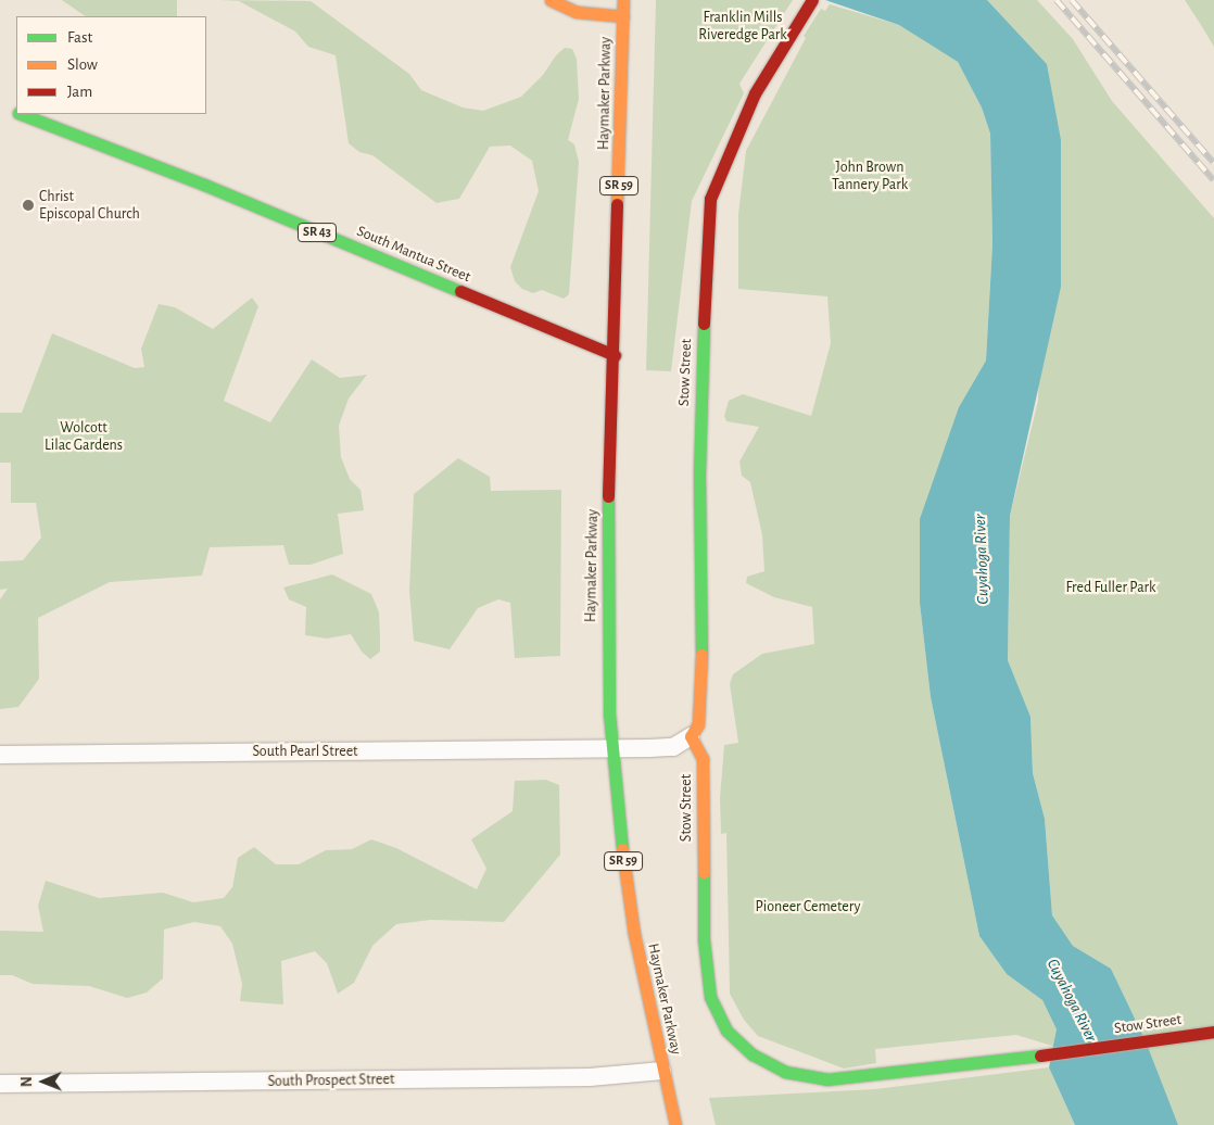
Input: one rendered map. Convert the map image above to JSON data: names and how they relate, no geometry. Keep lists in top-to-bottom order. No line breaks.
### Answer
{"streets":{"main road":["Haymaker Parkway","SR 59","SR 43","South Mantua Street","Stow Street"],"street":["South Pearl Street","South Prospect Street"]},"crossings":[["Haymaker Parkway","South Mantua Street"],["Haymaker Parkway","South Pearl Street"],["Haymaker Parkway","South Prospect Street"],["Stow Street","South Pearl Street"]],"water":["Cuyahoga River"],"parks":["Franklin Mills Riveredge Park","John Brown Tannery Park","Wolcott Lilac Gardens","Fred Fuller Park","Pioneer Cemetery"],"places":["Christ Episcopal Church"],"legend":["Fast","Slow","Jam"],"north":"left"}
